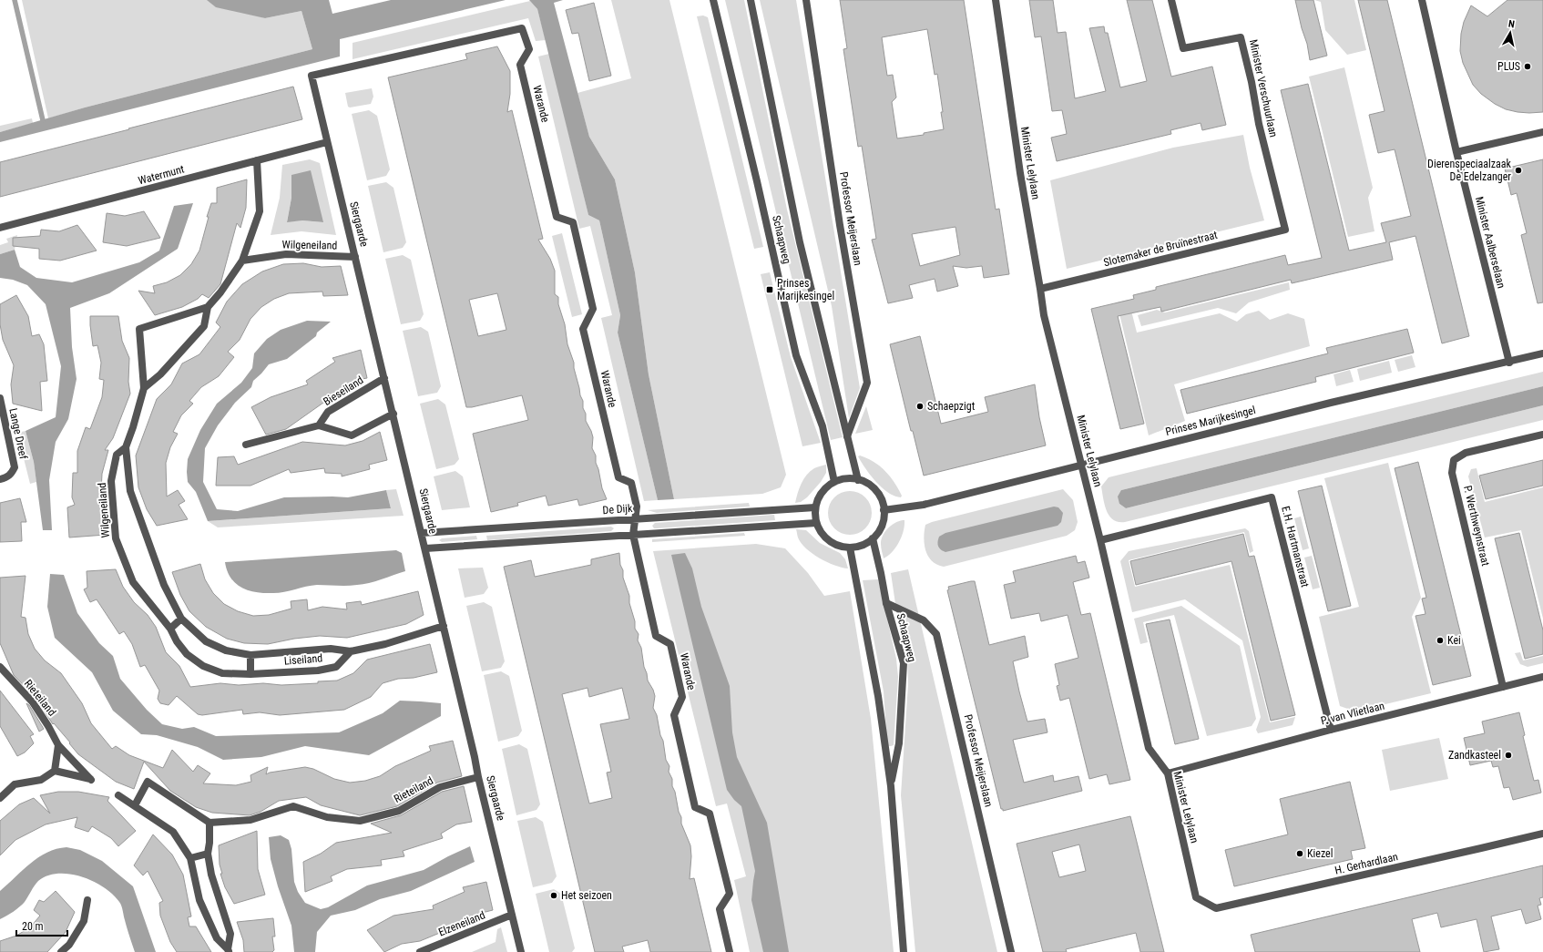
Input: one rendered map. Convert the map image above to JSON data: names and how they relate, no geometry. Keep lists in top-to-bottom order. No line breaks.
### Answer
{"streets":{"street":["Minister Verschuurlaan","Warande","Minister Lelylaan","Watermunt","Professor Meijerslaan","Siergaarde","Schaapweg","Minister Aalberselaan","Wilgeneiland","Slotemaker de Bruïnestraat","Bieseiland","Prinses Marijkesingel","Lange Dreef","De Dijk","P. Werthweynstraat","E.H. Hartmanstraat","Liseiland","Rieteiland","P. van Vlietlaan","H. Gerhardlaan","Elzeneiland"]},"crossings":[["Minister Verschuurlaan","Slotemaker de Bruïnestraat"],["Warande","Siergaarde"],["Warande","De Dijk"],["Minister Lelylaan","Slotemaker de Bruïnestraat"],["Minister Lelylaan","Prinses Marijkesingel"],["Minister Lelylaan","E.H. Hartmanstraat"],["Minister Lelylaan","P. van Vlietlaan"],["Minister Lelylaan","H. Gerhardlaan"],["Watermunt","Siergaarde"],["Professor Meijerslaan","Schaapweg"],["Siergaarde","Wilgeneiland"],["Siergaarde","Bieseiland"],["Siergaarde","De Dijk"],["Siergaarde","Liseiland"],["Siergaarde","Rieteiland"],["Siergaarde","Elzeneiland"],["Schaapweg","Prinses Marijkesingel"],["Schaapweg","De Dijk"],["Minister Aalberselaan","Prinses Marijkesingel"],["Wilgeneiland","Liseiland"],["Prinses Marijkesingel","De Dijk"],["P. Werthweynstraat","P. van Vlietlaan"],["E.H. Hartmanstraat","P. van Vlietlaan"]],"places":{"other":["PLUS","Dierenspeciaalzaak De Edelzanger","Schaepzigt","Kei","Zandkasteel","Kiezel","Het seizoen"],"transit":["Prinses Marijkesingel"]},"scale_bar":"20 m","north":"top"}
